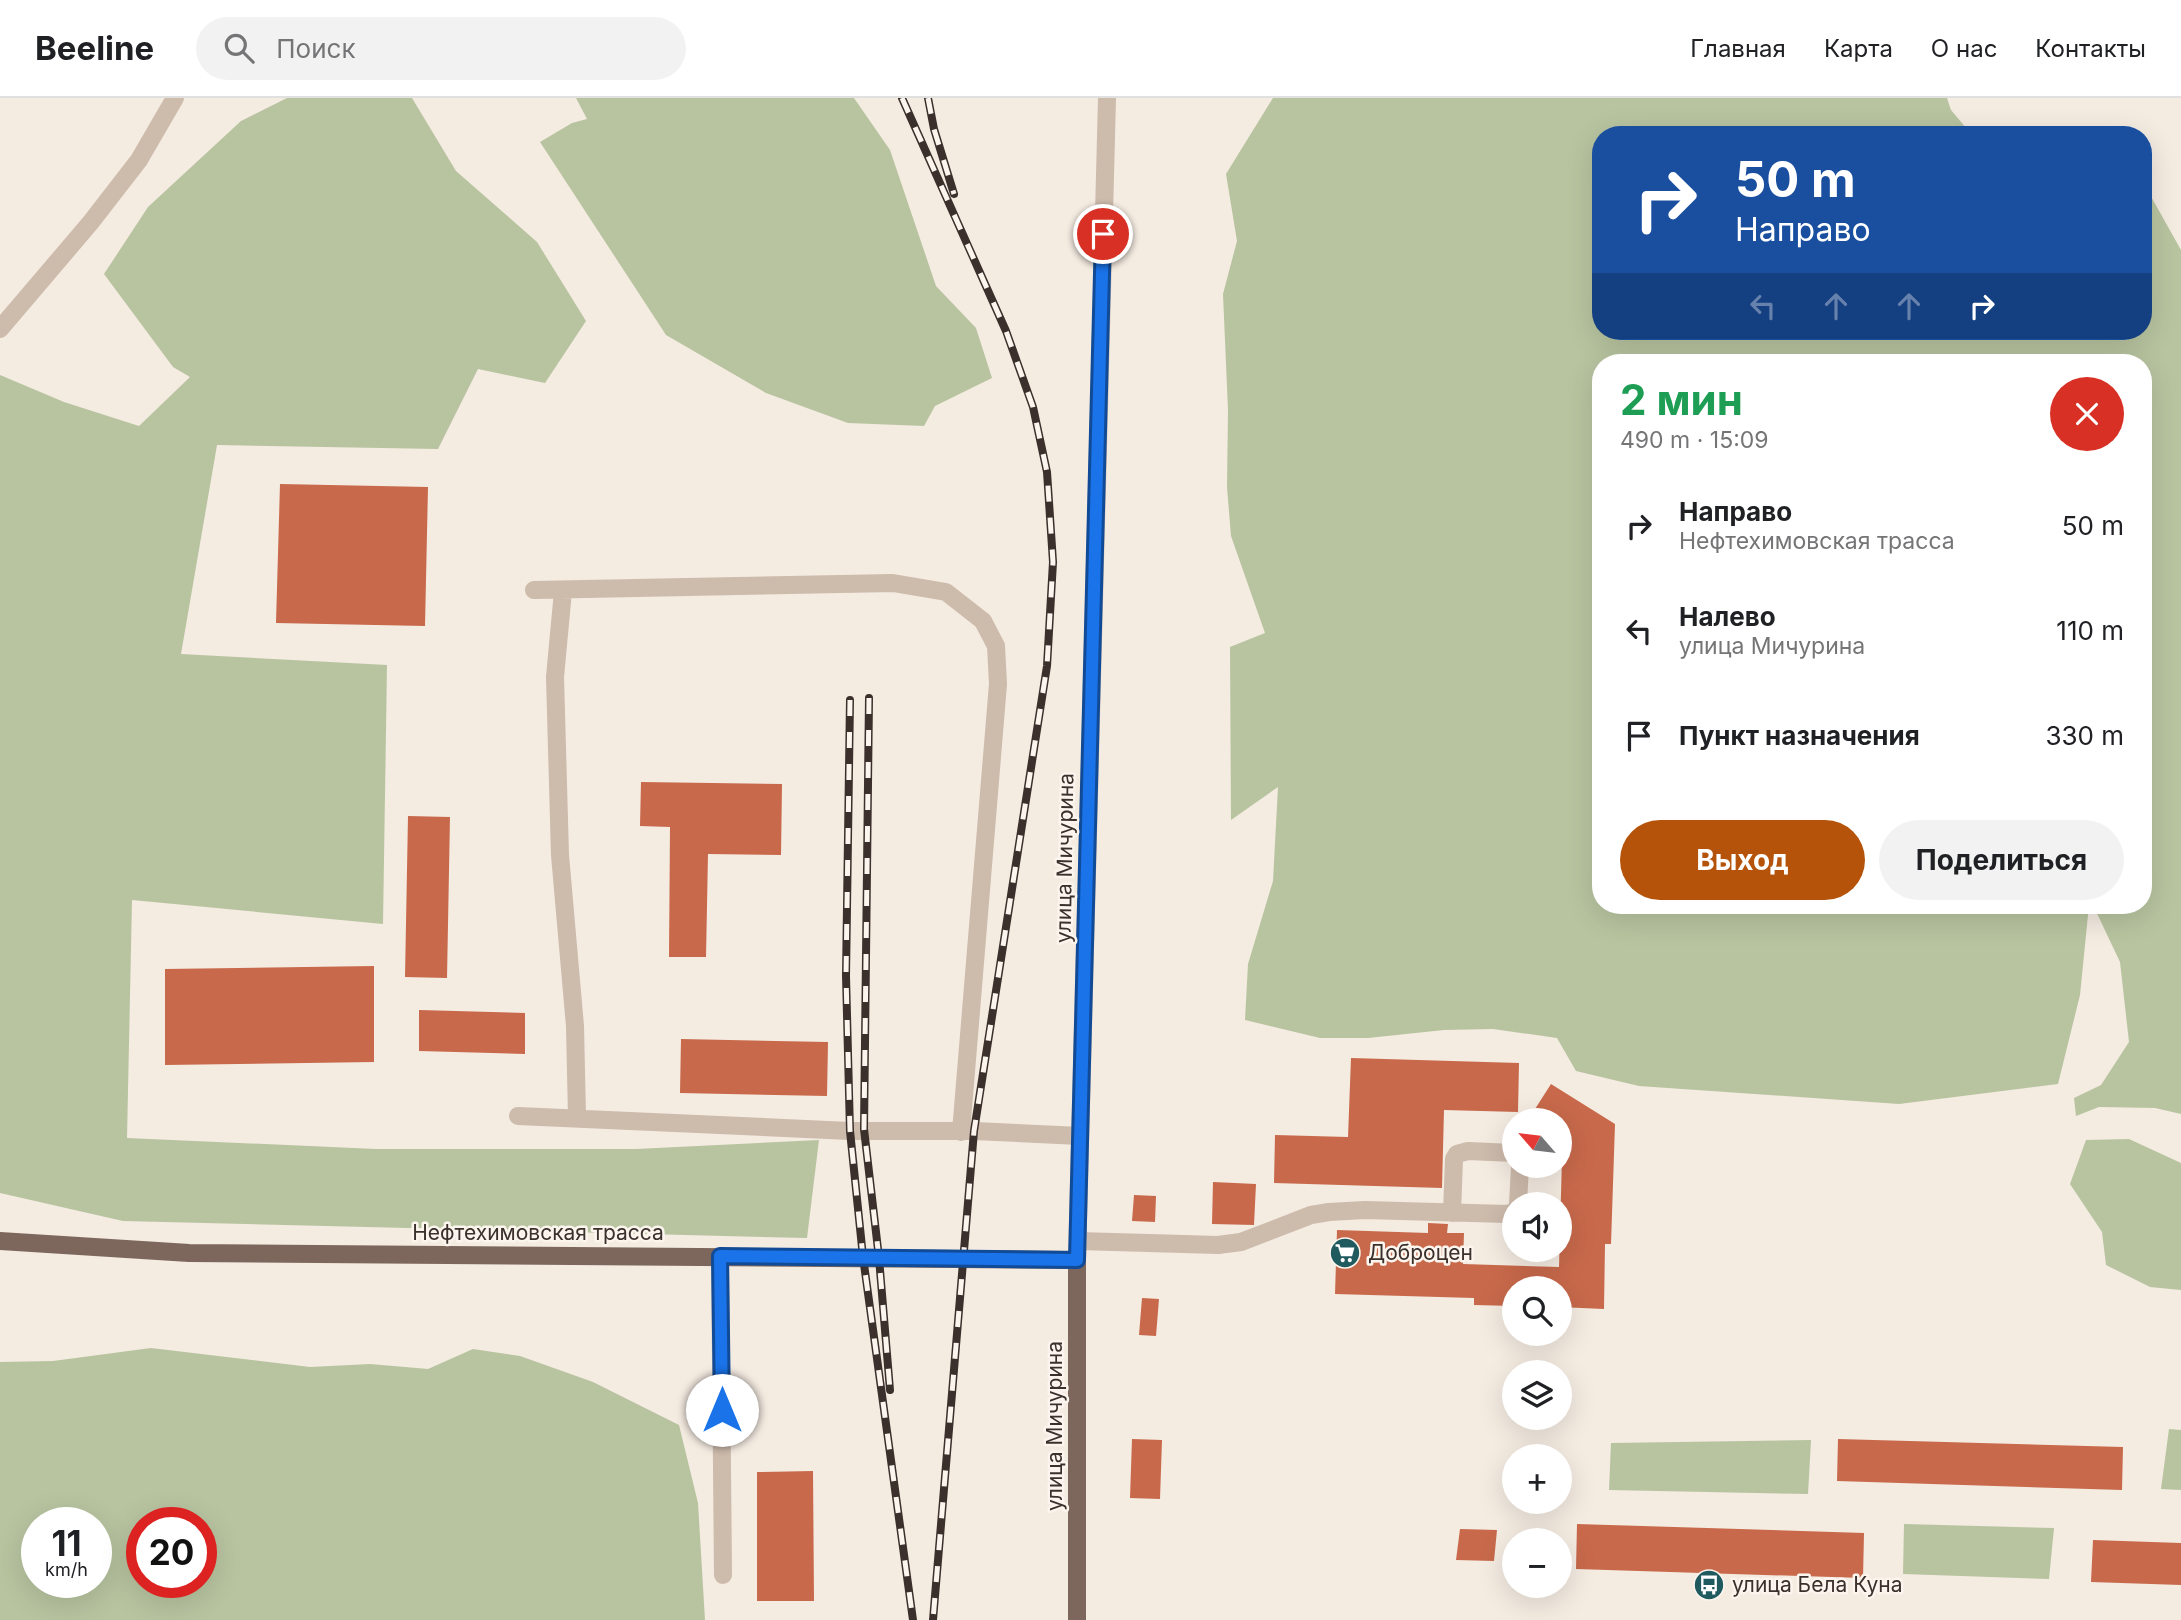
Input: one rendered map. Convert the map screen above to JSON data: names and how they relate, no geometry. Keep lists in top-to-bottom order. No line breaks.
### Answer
{"streets":{"main road":["улица Мичурина","Нефтехимовская трасса"]},"crossings":[["улица Мичурина","Нефтехимовская трасса"]],"places":{"supermarket":["Доброцен"],"bus stop":["улица Бела Куна"]},"north":"top left","page":{"header":"Beeline","search":"Поиск","nav":["Главная","Карта","О нас","Контакты"],"turn":["50 m","Направо"],"heading":["2 мин","490 m · 15:09"],"list":[{"name":"Направо","note":"Нефтехимовская трасса","value":"50 m"},{"name":"Налево","note":"улица Мичурина","value":"110 m"},{"name":"Пункт назначения","value":"330 m"}],"buttons":["Выход","Поделиться"],"map_buttons":["+","−"],"speed":"11 km/h","limit":"20"}}
